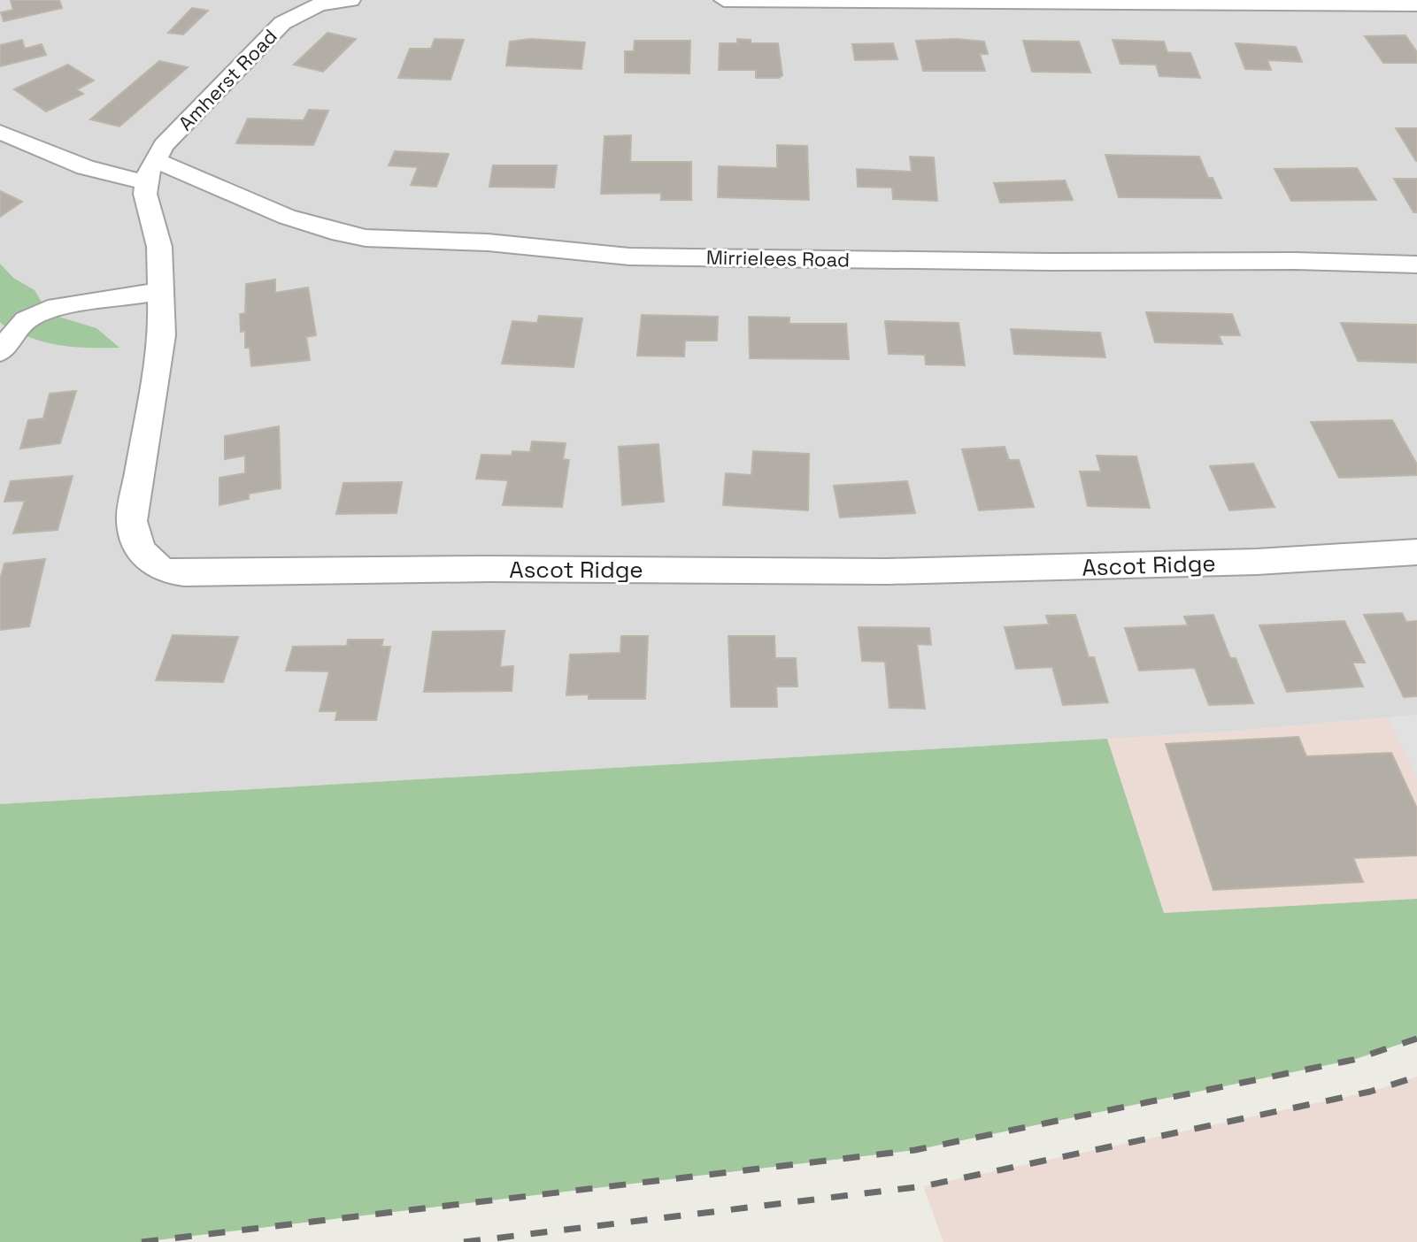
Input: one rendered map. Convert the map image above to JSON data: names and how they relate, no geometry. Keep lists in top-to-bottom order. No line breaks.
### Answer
{"streets":{"street":["Amherst Road","Mirrielees Road","Ascot Ridge"]},"crossings":[["Amherst Road","Mirrielees Road"],["Amherst Road","Ascot Ridge"],["Mirrielees Road","Ascot Ridge"]]}
